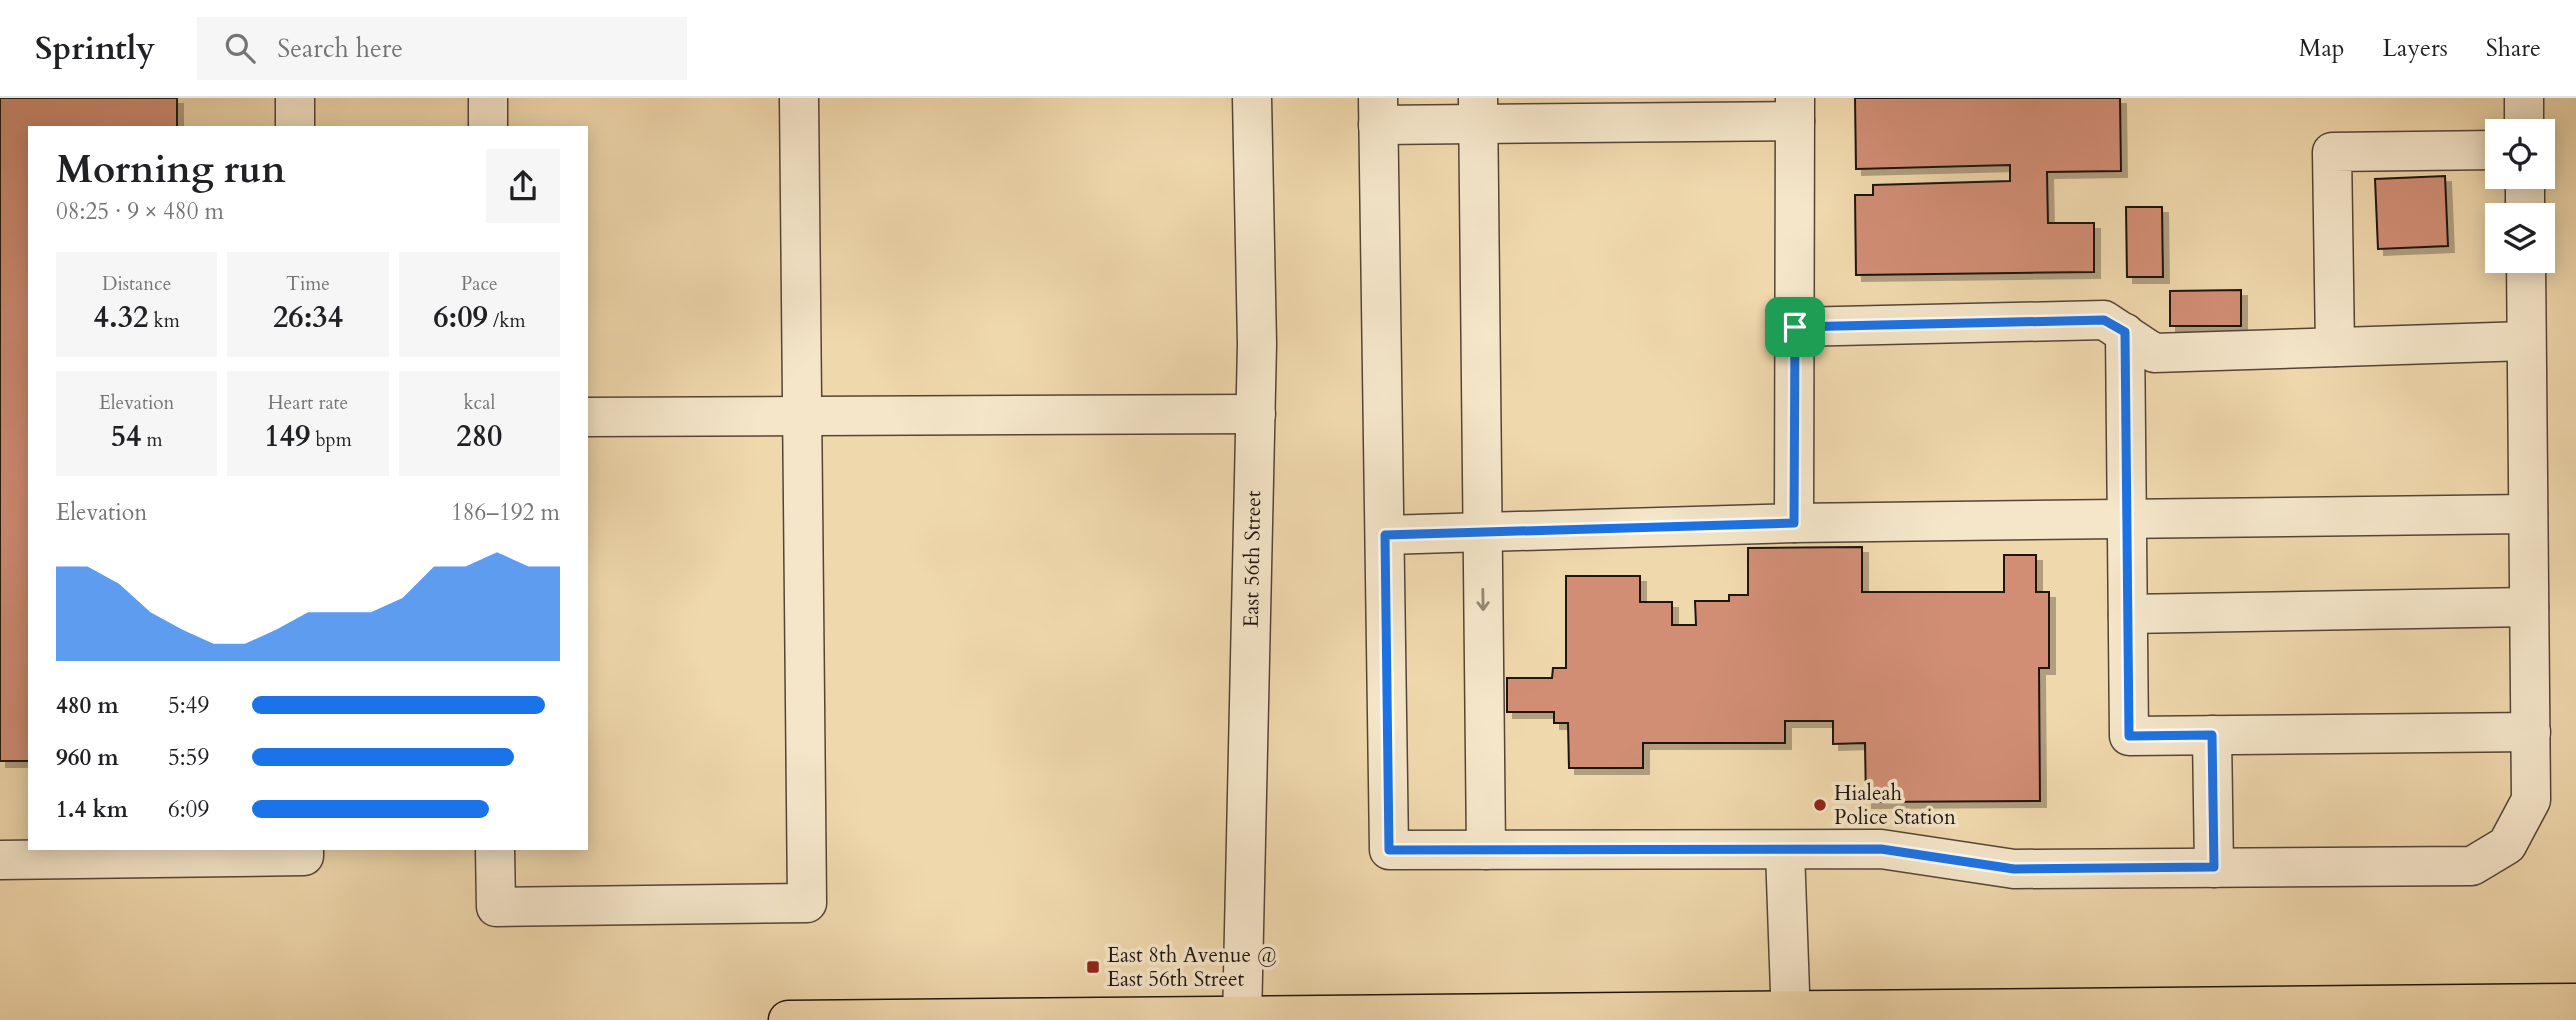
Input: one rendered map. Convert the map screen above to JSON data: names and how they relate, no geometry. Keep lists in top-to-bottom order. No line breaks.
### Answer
{"streets":{"street":["East 56th Street"]},"places":{"other":["Hialeah Police Station"],"transit":["East 8th Avenue @ East 56th Street"]},"page":{"header":"Sprintly","search":"Search here","nav":["Map","Layers","Share"],"heading":["Morning run","08:25 · 9 × 480 m"],"stats":[["Distance","4.32 km"],["Time","26:34"],["Pace","6:09 /km"],["Elevation","54 m"],["Heart rate","149 bpm"],["kcal","280"]],"chart":["Elevation","186–192 m"],"list":[{"name":"480 m","note":"5:49"},{"name":"960 m","note":"5:59"},{"name":"1.4 km","note":"6:09"}]}}
